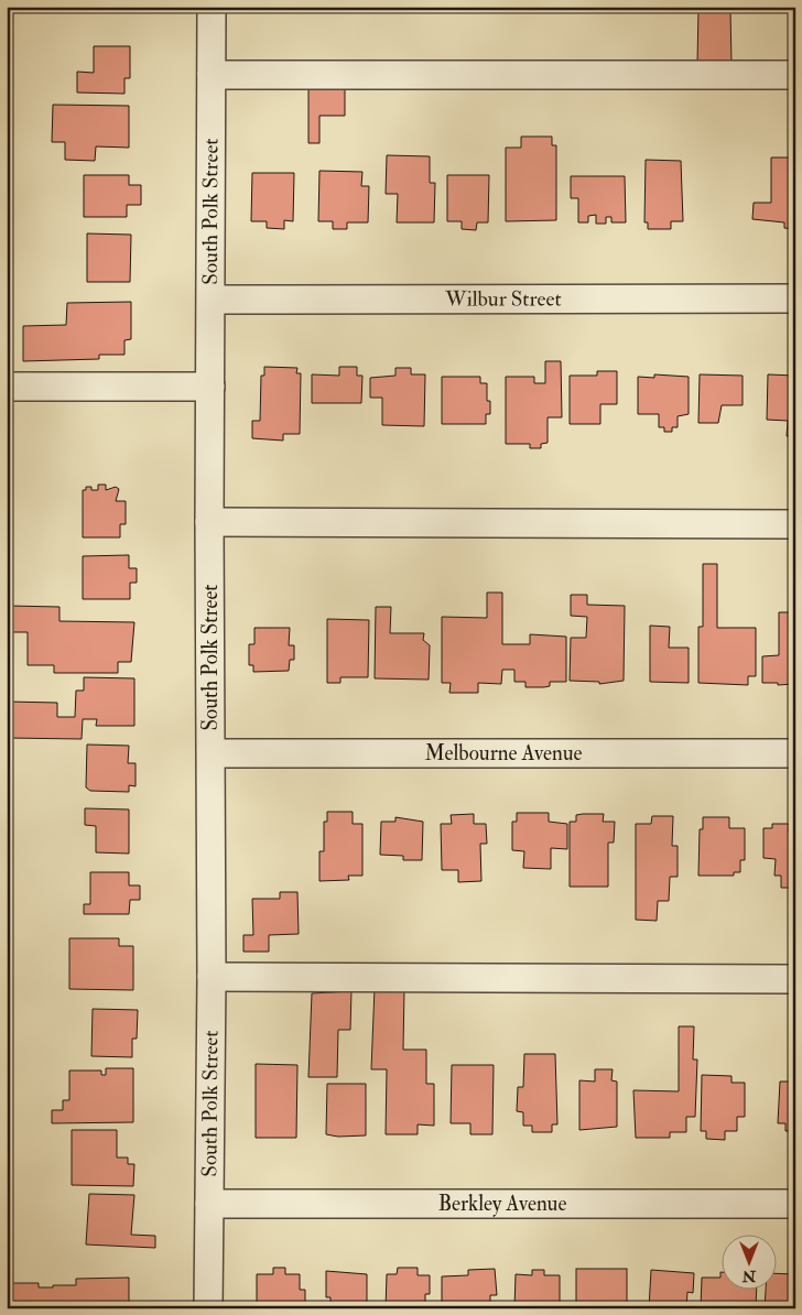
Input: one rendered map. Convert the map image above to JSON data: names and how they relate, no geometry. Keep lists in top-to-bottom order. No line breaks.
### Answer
{"streets":{"street":["South Polk Street","Wilbur Street","Melbourne Avenue","Berkley Avenue"]},"crossings":[["South Polk Street","Wilbur Street"],["South Polk Street","Melbourne Avenue"],["South Polk Street","Berkley Avenue"]],"north":"bottom"}
